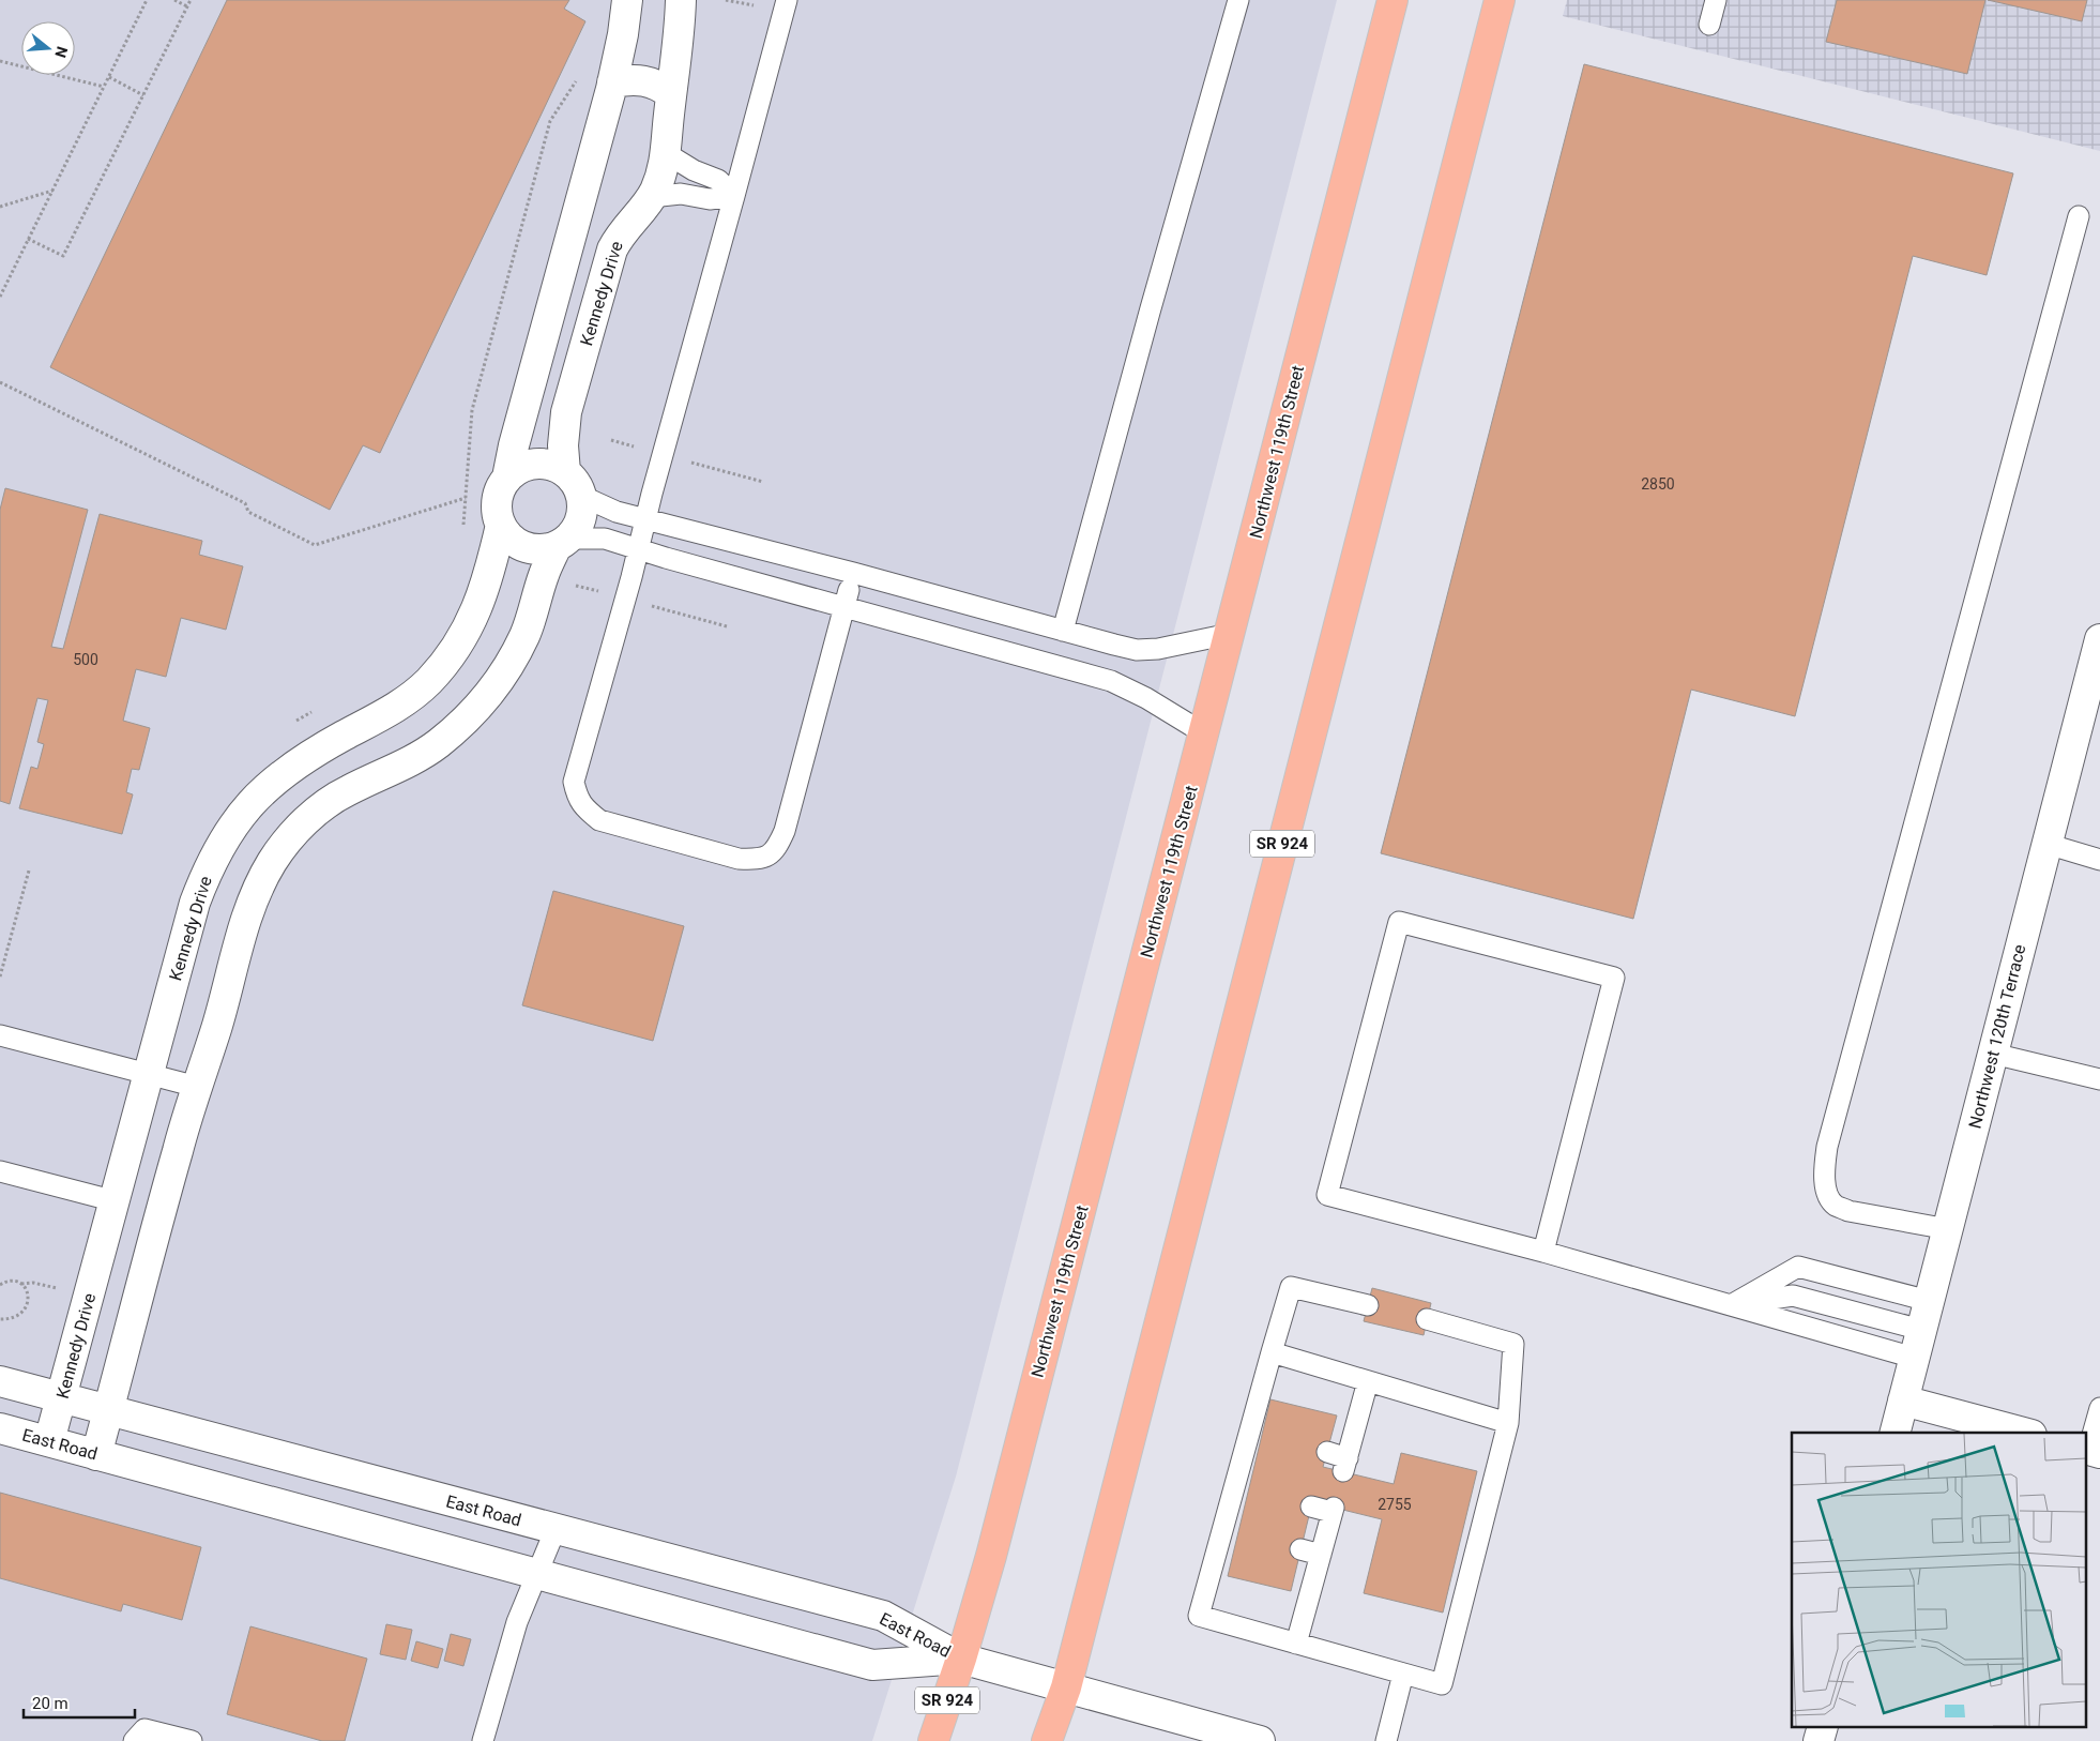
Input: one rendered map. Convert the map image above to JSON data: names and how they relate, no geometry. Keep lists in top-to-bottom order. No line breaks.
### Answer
{"streets":{"highway":["Northwest 119th Street","SR 924"],"street":["Kennedy Drive","Northwest 120th Terrace","East Road"]},"crossings":[["Kennedy Drive","East Road"],["Northwest 119th Street","East Road"],["SR 924","East Road"]],"house_numbers":["2850","500","2755"],"scale_bar":"20 m","north":"right"}
